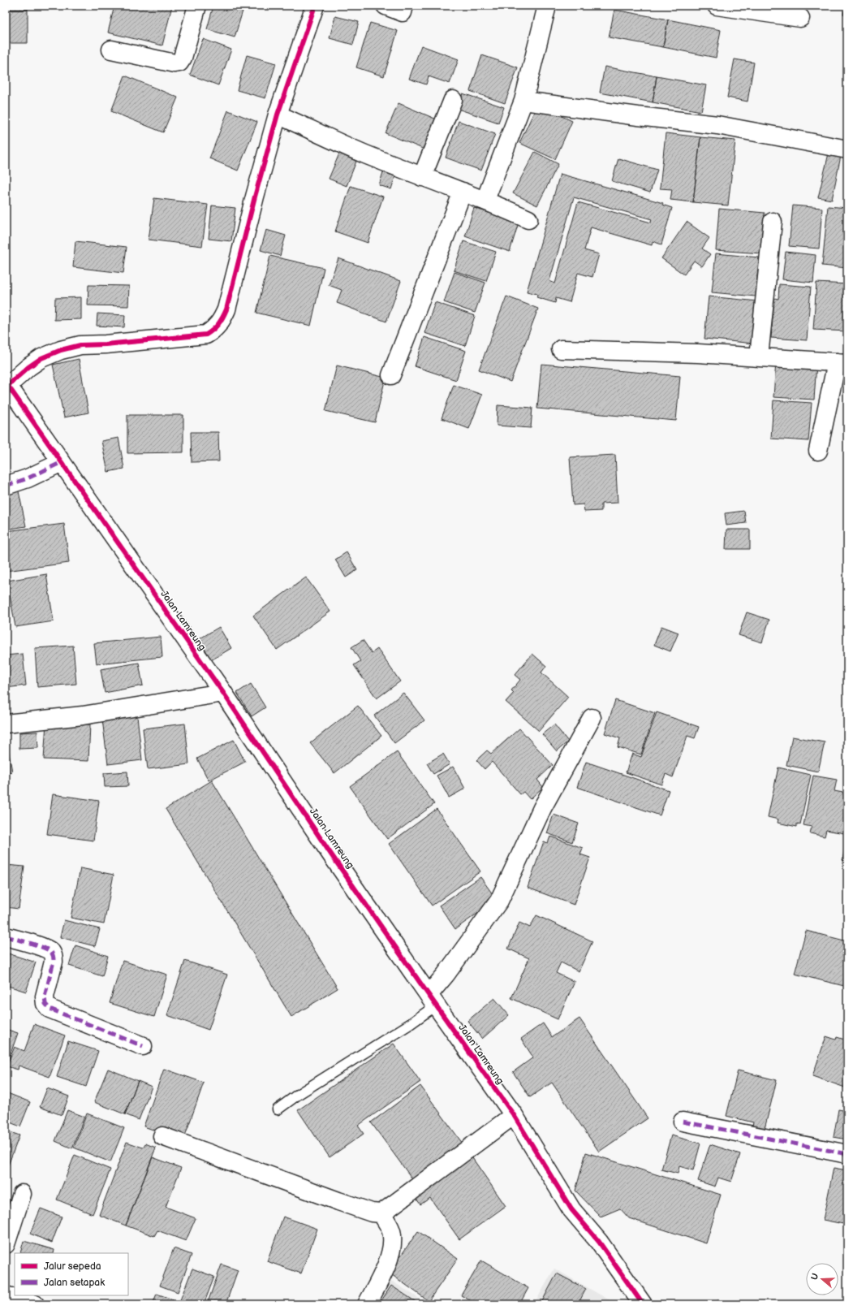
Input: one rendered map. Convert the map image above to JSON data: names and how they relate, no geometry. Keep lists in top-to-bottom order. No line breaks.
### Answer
{"streets":{"street":["Jalan Lamreung"]},"legend":["Jalur sepeda","Jalan setapak"],"north":"left"}
